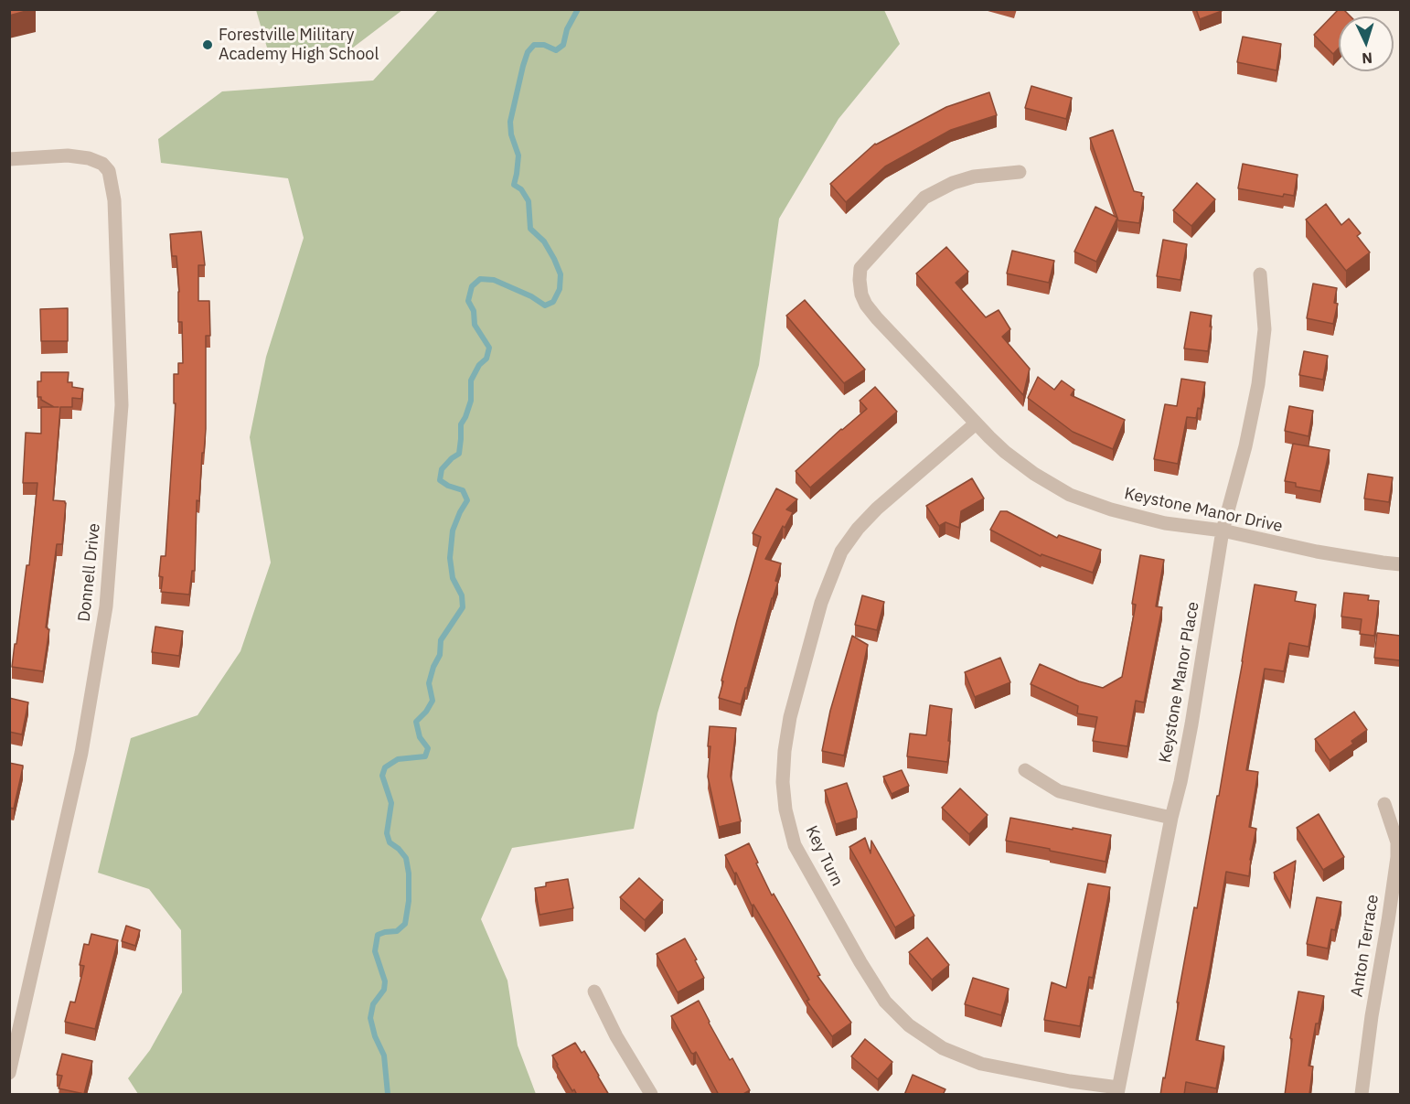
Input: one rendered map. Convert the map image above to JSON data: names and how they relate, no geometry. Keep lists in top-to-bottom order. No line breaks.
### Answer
{"streets":{"street":["Keystone Manor Drive","Donnell Drive","Keystone Manor Place","Key Turn","Anton Terrace"]},"crossings":[["Keystone Manor Drive","Keystone Manor Place"],["Keystone Manor Drive","Key Turn"],["Keystone Manor Place","Key Turn"]],"places":["Forestville Military Academy High School"],"north":"bottom"}
